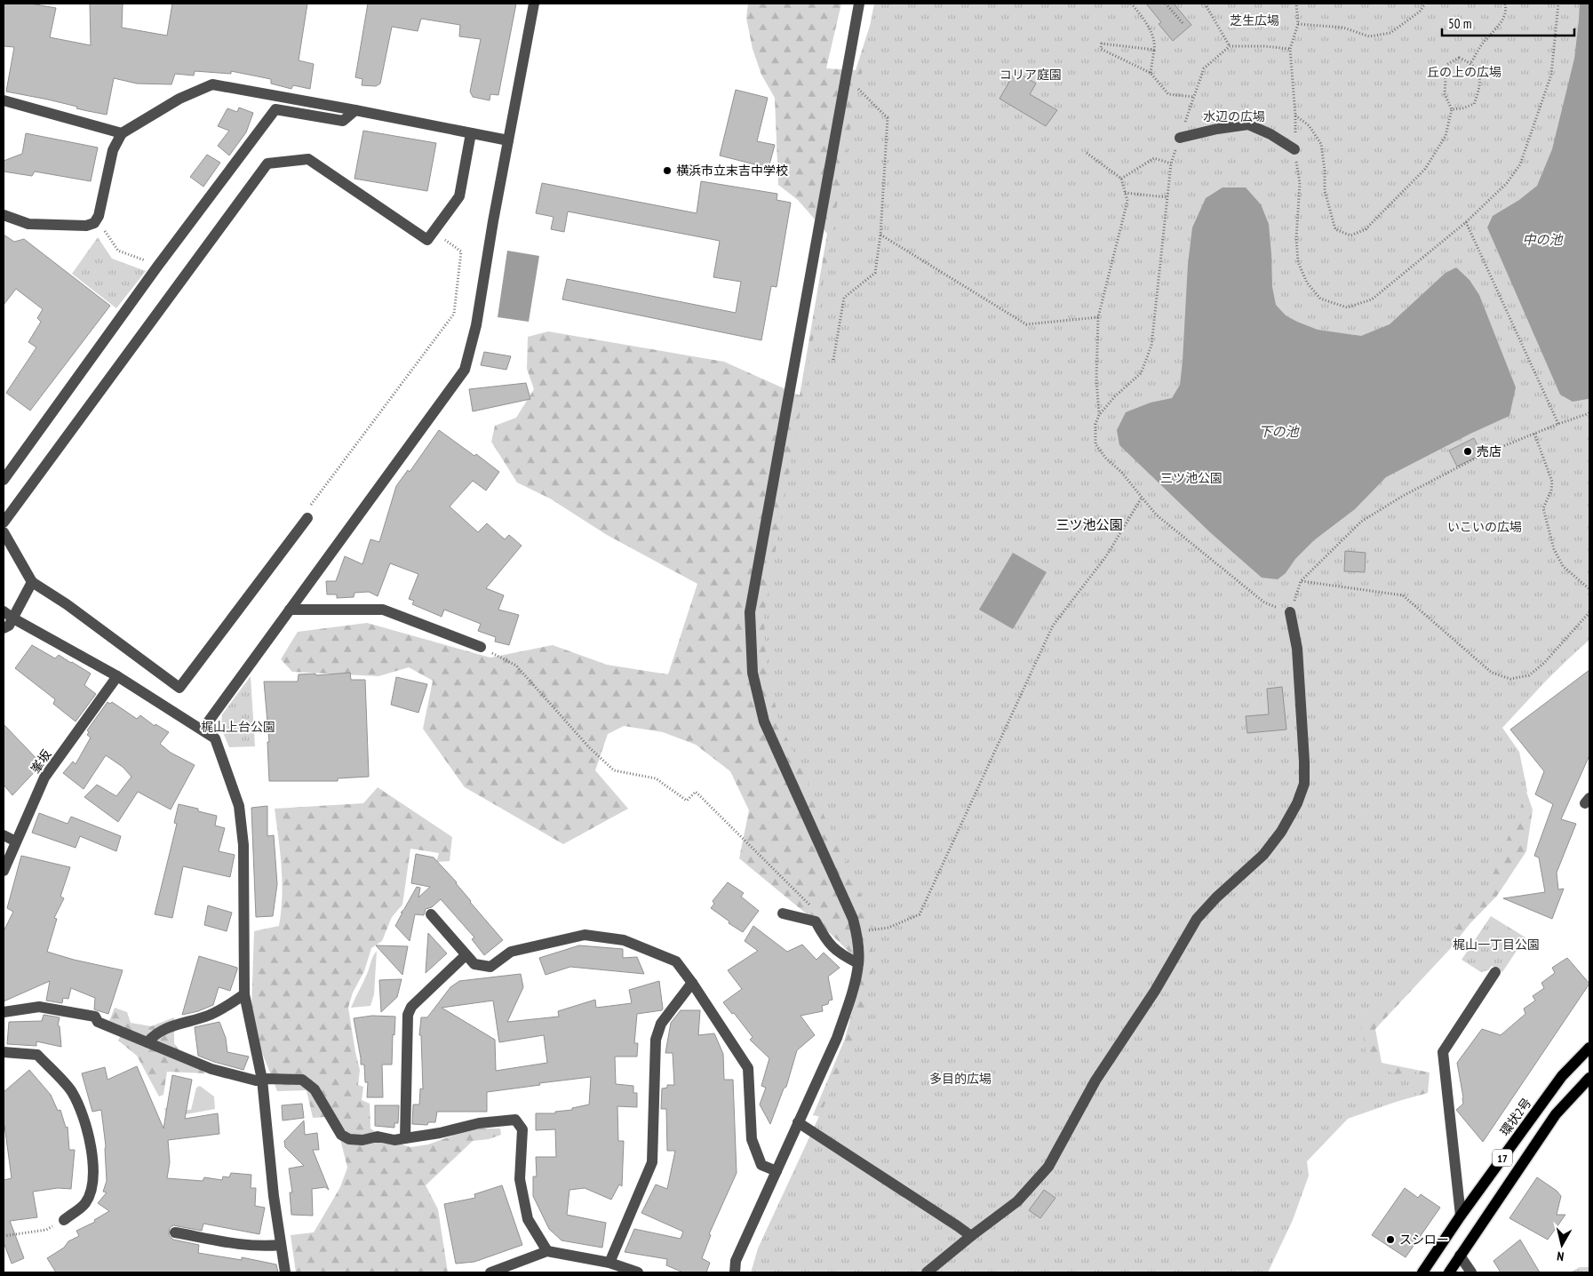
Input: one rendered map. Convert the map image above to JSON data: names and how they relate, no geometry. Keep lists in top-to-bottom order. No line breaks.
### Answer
{"streets":{"main road":["環状2号","17"],"street":["峯坂"]},"districts":["三ツ池公園"],"water":["中の池","下の池"],"parks":["芝生広場","丘の上の広場","コリア庭園","水辺の広場","三ツ池公園","いこいの広場","梶山上台公園","梶山一丁目公園","多目的広場"],"places":["横浜市立末吉中学校","売店","スシロー"],"scale_bar":"50 m","north":"bottom"}
